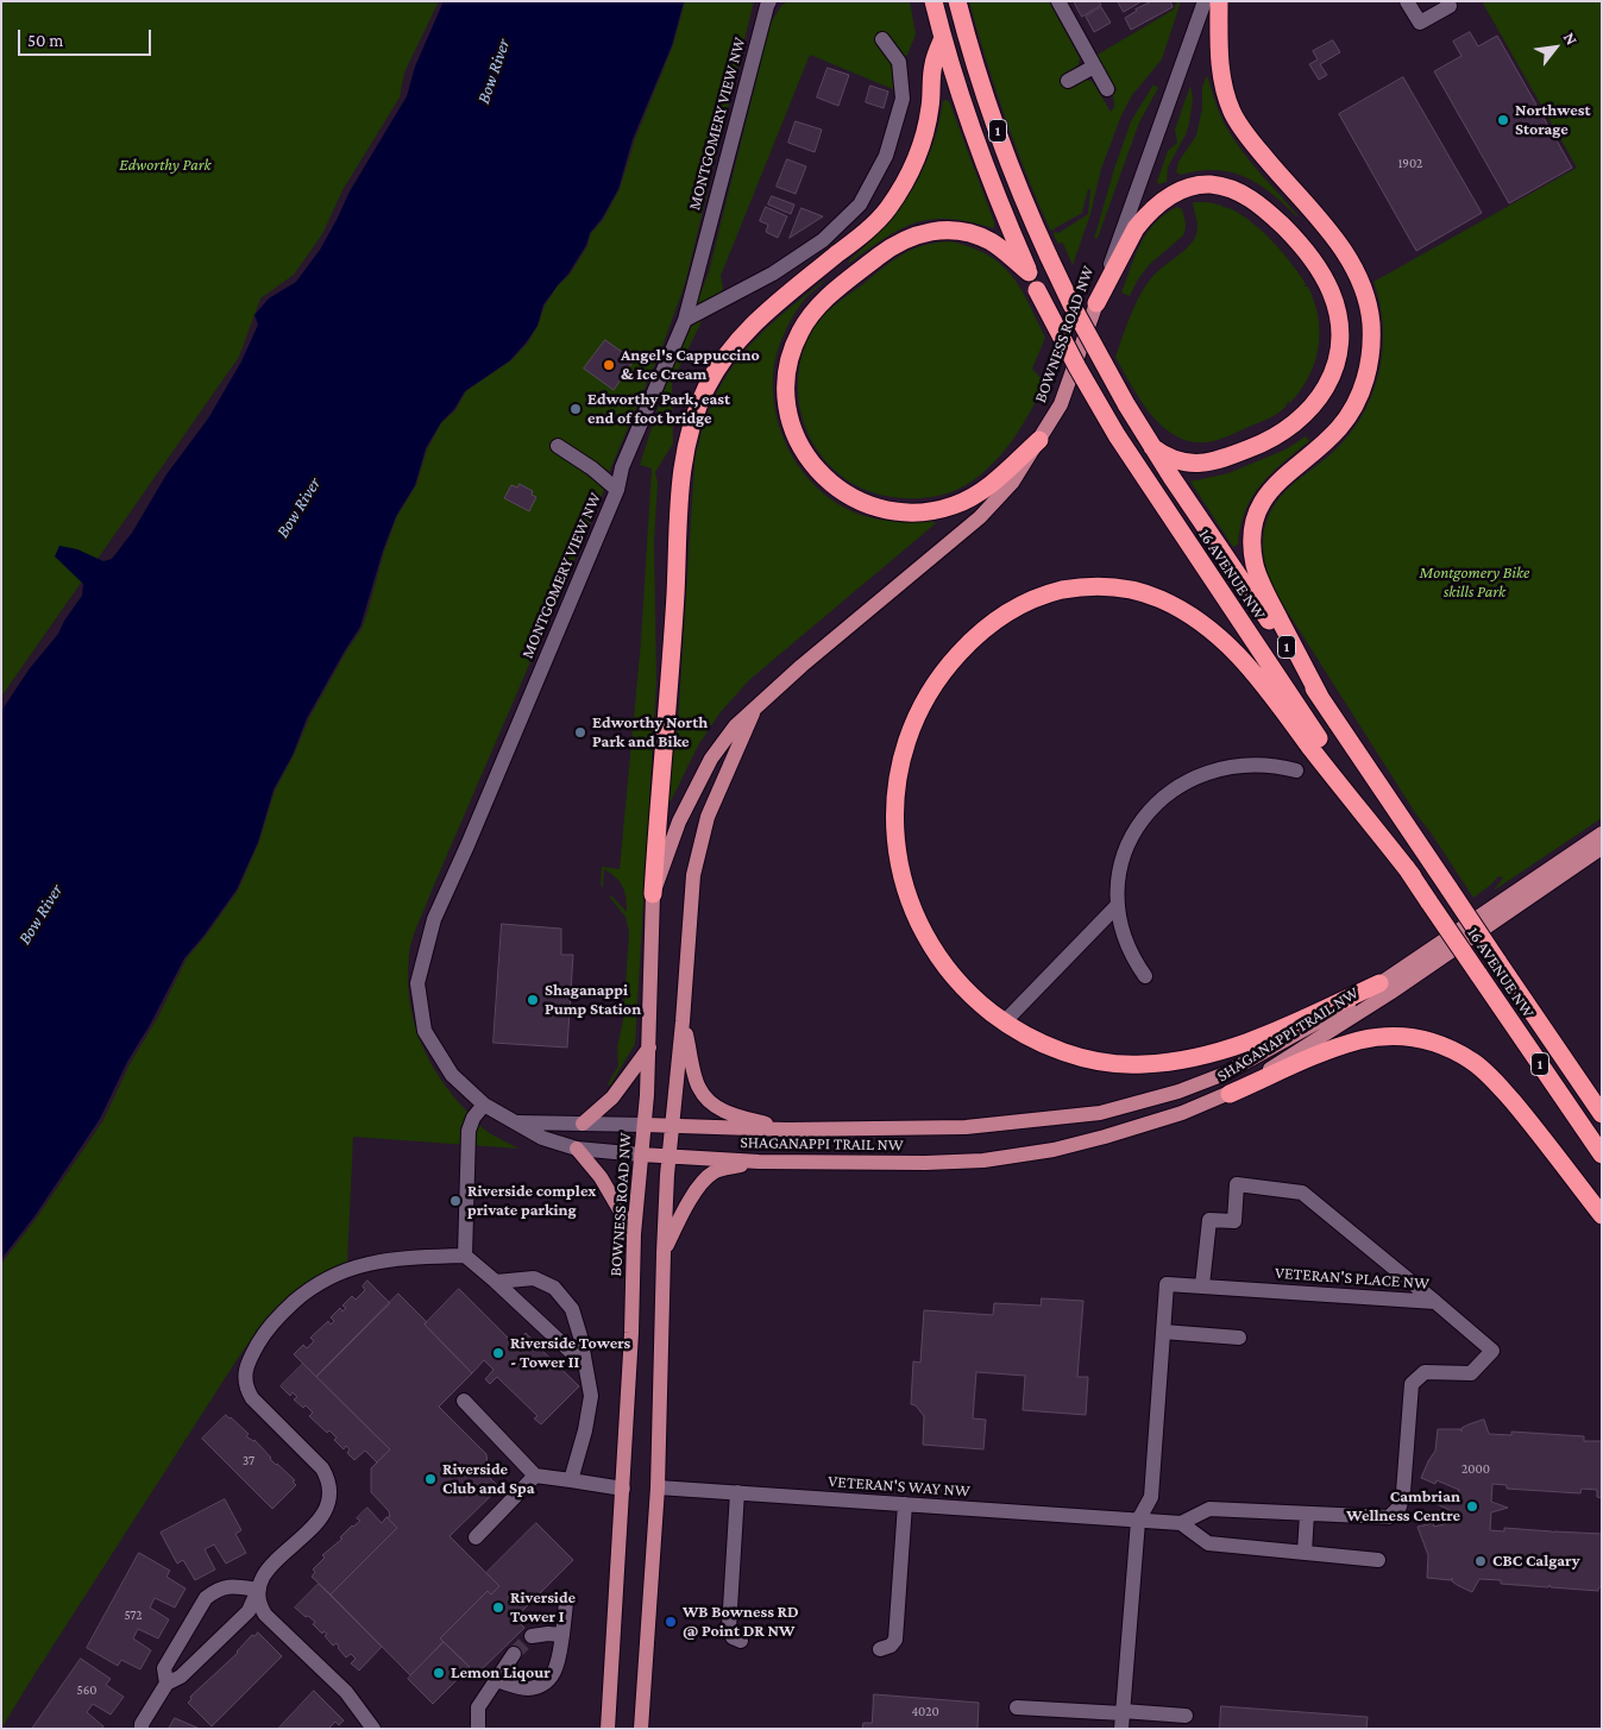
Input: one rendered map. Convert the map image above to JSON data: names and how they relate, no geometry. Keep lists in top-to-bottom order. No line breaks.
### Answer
{"streets":{"highway":["1","16 AVENUE NW"],"main road":["BOWNESS ROAD NW","SHAGANAPPI TRAIL NW"],"street":["MONTGOMERY VIEW NW","VETERAN'S PLACE NW","VETERAN'S WAY NW"]},"crossings":[["MONTGOMERY VIEW NW","BOWNESS ROAD NW"],["MONTGOMERY VIEW NW","SHAGANAPPI TRAIL NW"],["BOWNESS ROAD NW","SHAGANAPPI TRAIL NW"],["BOWNESS ROAD NW","VETERAN'S WAY NW"],["VETERAN'S PLACE NW","VETERAN'S WAY NW"]],"water":["Bow River"],"parks":["Edworthy Park","Montgomery Bike skills Park"],"places":["Northwest Storage","Angel's Cappuccino & Ice Cream","Edworthy Park, east end of foot bridge","Edworthy North Park and Bike","Shaganappi Pump Station","Riverside complex private parking","Riverside Towers - Tower II","Riverside Club and Spa","Cambrian Wellness Centre","CBC Calgary","Riverside Tower I","WB Bowness RD @ Point DR NW","Lemon Liqour"],"house_numbers":["1902","37","2000","572","560","4020"],"scale_bar":"50 m","north":"top right"}
